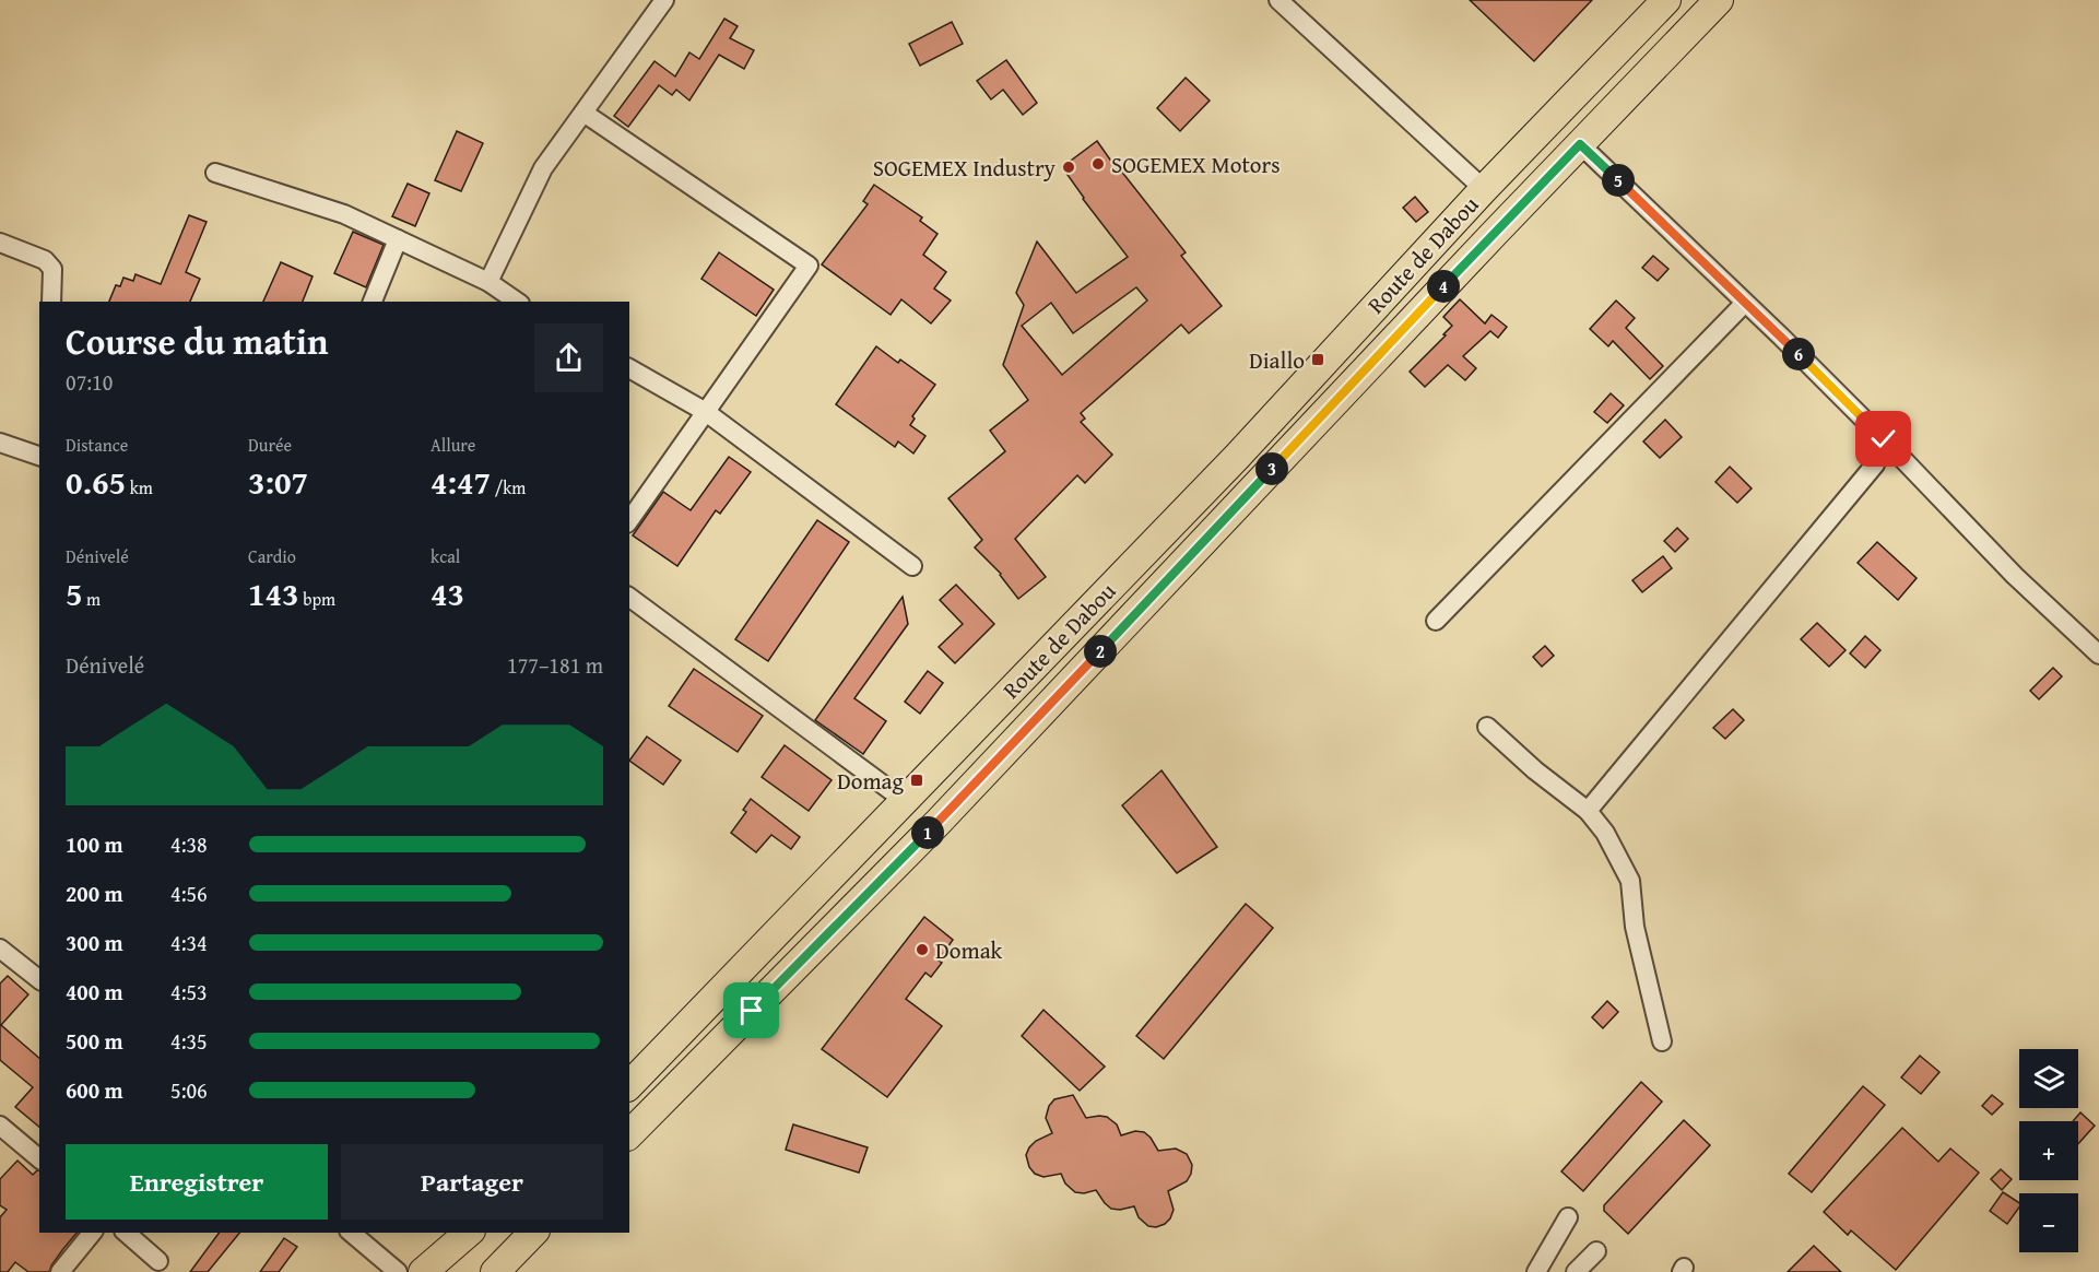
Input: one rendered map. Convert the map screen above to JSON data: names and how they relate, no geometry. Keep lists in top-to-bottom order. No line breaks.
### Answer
{"streets":{"main road":["Route de Dabou"]},"places":{"other":["SOGEMEX Motors","SOGEMEX Industry","Domak"],"transit":["Diallo","Domag"]},"page":{"pins":["5","4","6","3","2","1"],"heading":["Course du matin","07:10"],"stats":[["Distance","0.65 km"],["Durée","3:07"],["Allure","4:47 /km"],["Dénivelé","5 m"],["Cardio","143 bpm"],["kcal","43"]],"chart":["Dénivelé","177–181 m"],"list":[{"name":"100 m","note":"4:38"},{"name":"200 m","note":"4:56"},{"name":"300 m","note":"4:34"},{"name":"400 m","note":"4:53"},{"name":"500 m","note":"4:35"},{"name":"600 m","note":"5:06"}],"map_buttons":["+","−"],"buttons":["Enregistrer","Partager"]}}
